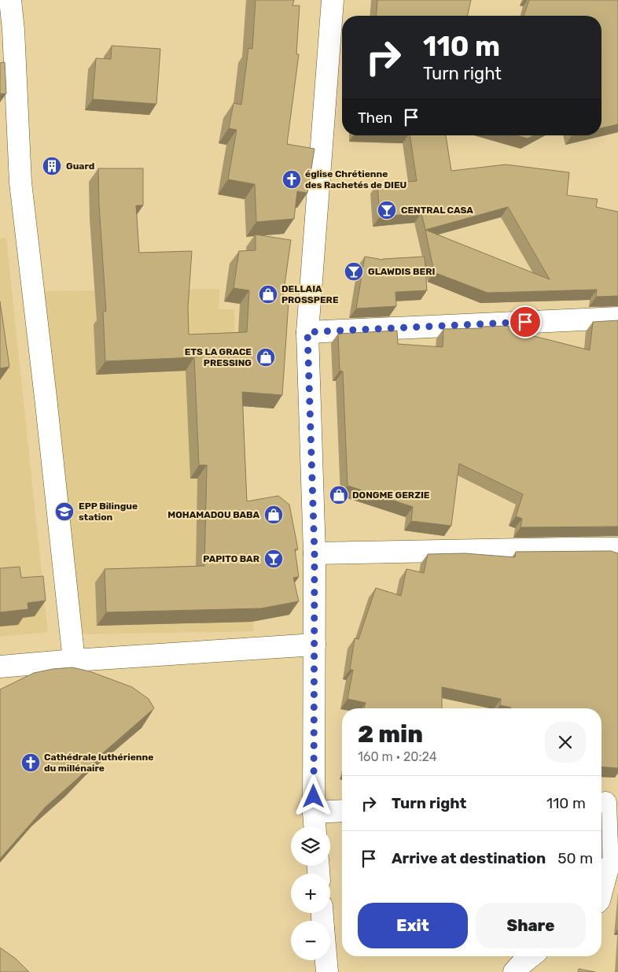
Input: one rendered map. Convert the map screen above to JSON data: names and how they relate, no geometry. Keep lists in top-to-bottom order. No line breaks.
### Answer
{"places":{"building":["Guard"],"church":["église Chrétienne des Rachetés de DIEU","Cathédrale luthérienne du millénaire"],"bar":["CENTRAL CASA","GLAWDIS BERI","PAPITO BAR"],"shop":["DELLAIA PROSSPERE","ETS LA GRACE PRESSING","DONGME GERZIE","MOHAMADOU BABA"],"school or university":["EPP Bilingue station"]},"page":{"turn":["110 m","Turn right"],"then":"Then","heading":["2 min","160 m · 20:24"],"list":[{"name":"Turn right","value":"110 m"},{"name":"Arrive at destination","value":"50 m"}],"map_buttons":["+","−"],"buttons":["Exit","Share"]}}
